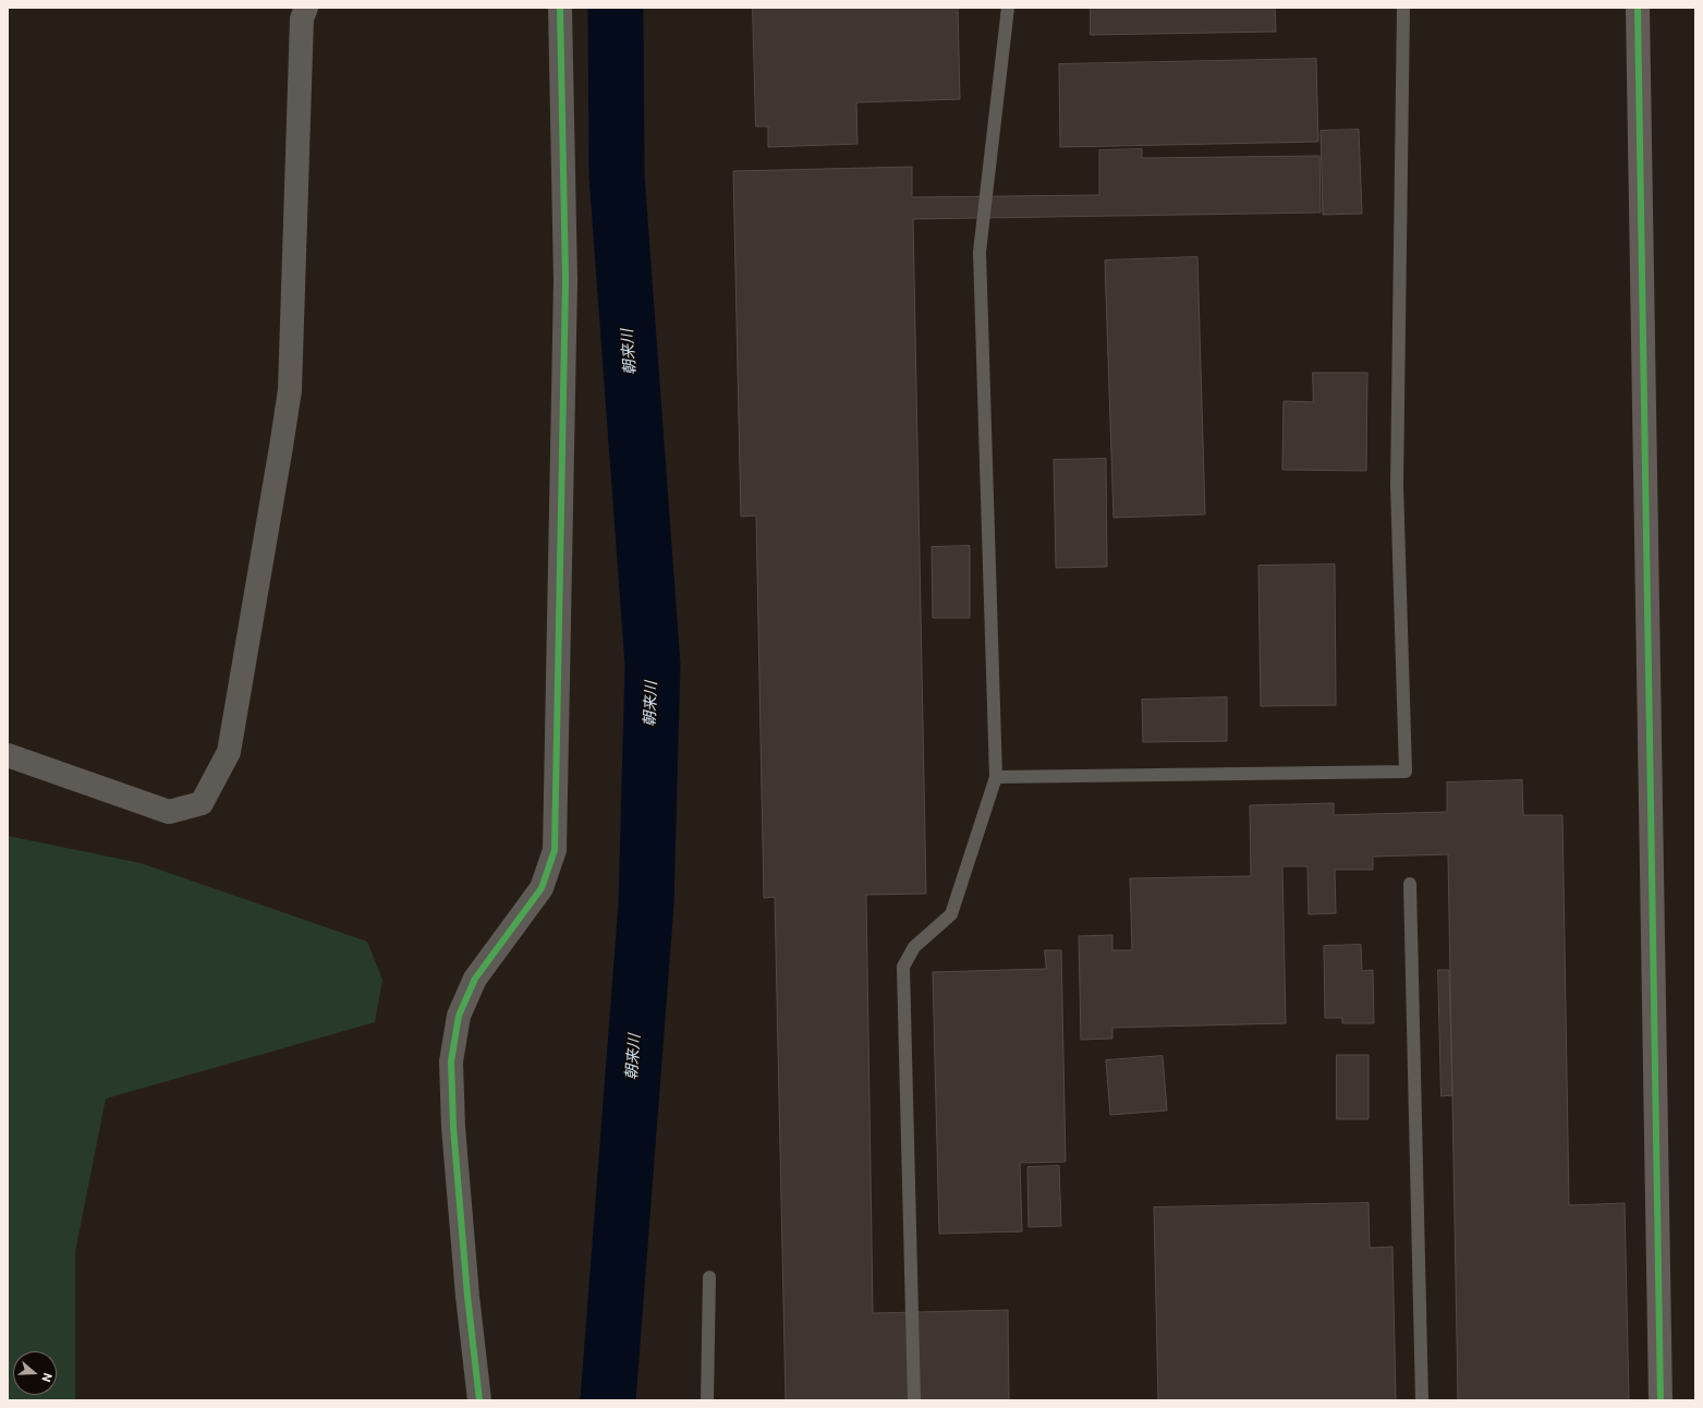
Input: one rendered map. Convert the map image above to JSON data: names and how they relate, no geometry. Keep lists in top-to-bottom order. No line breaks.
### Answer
{"water":["朝来川"],"north":"right"}
